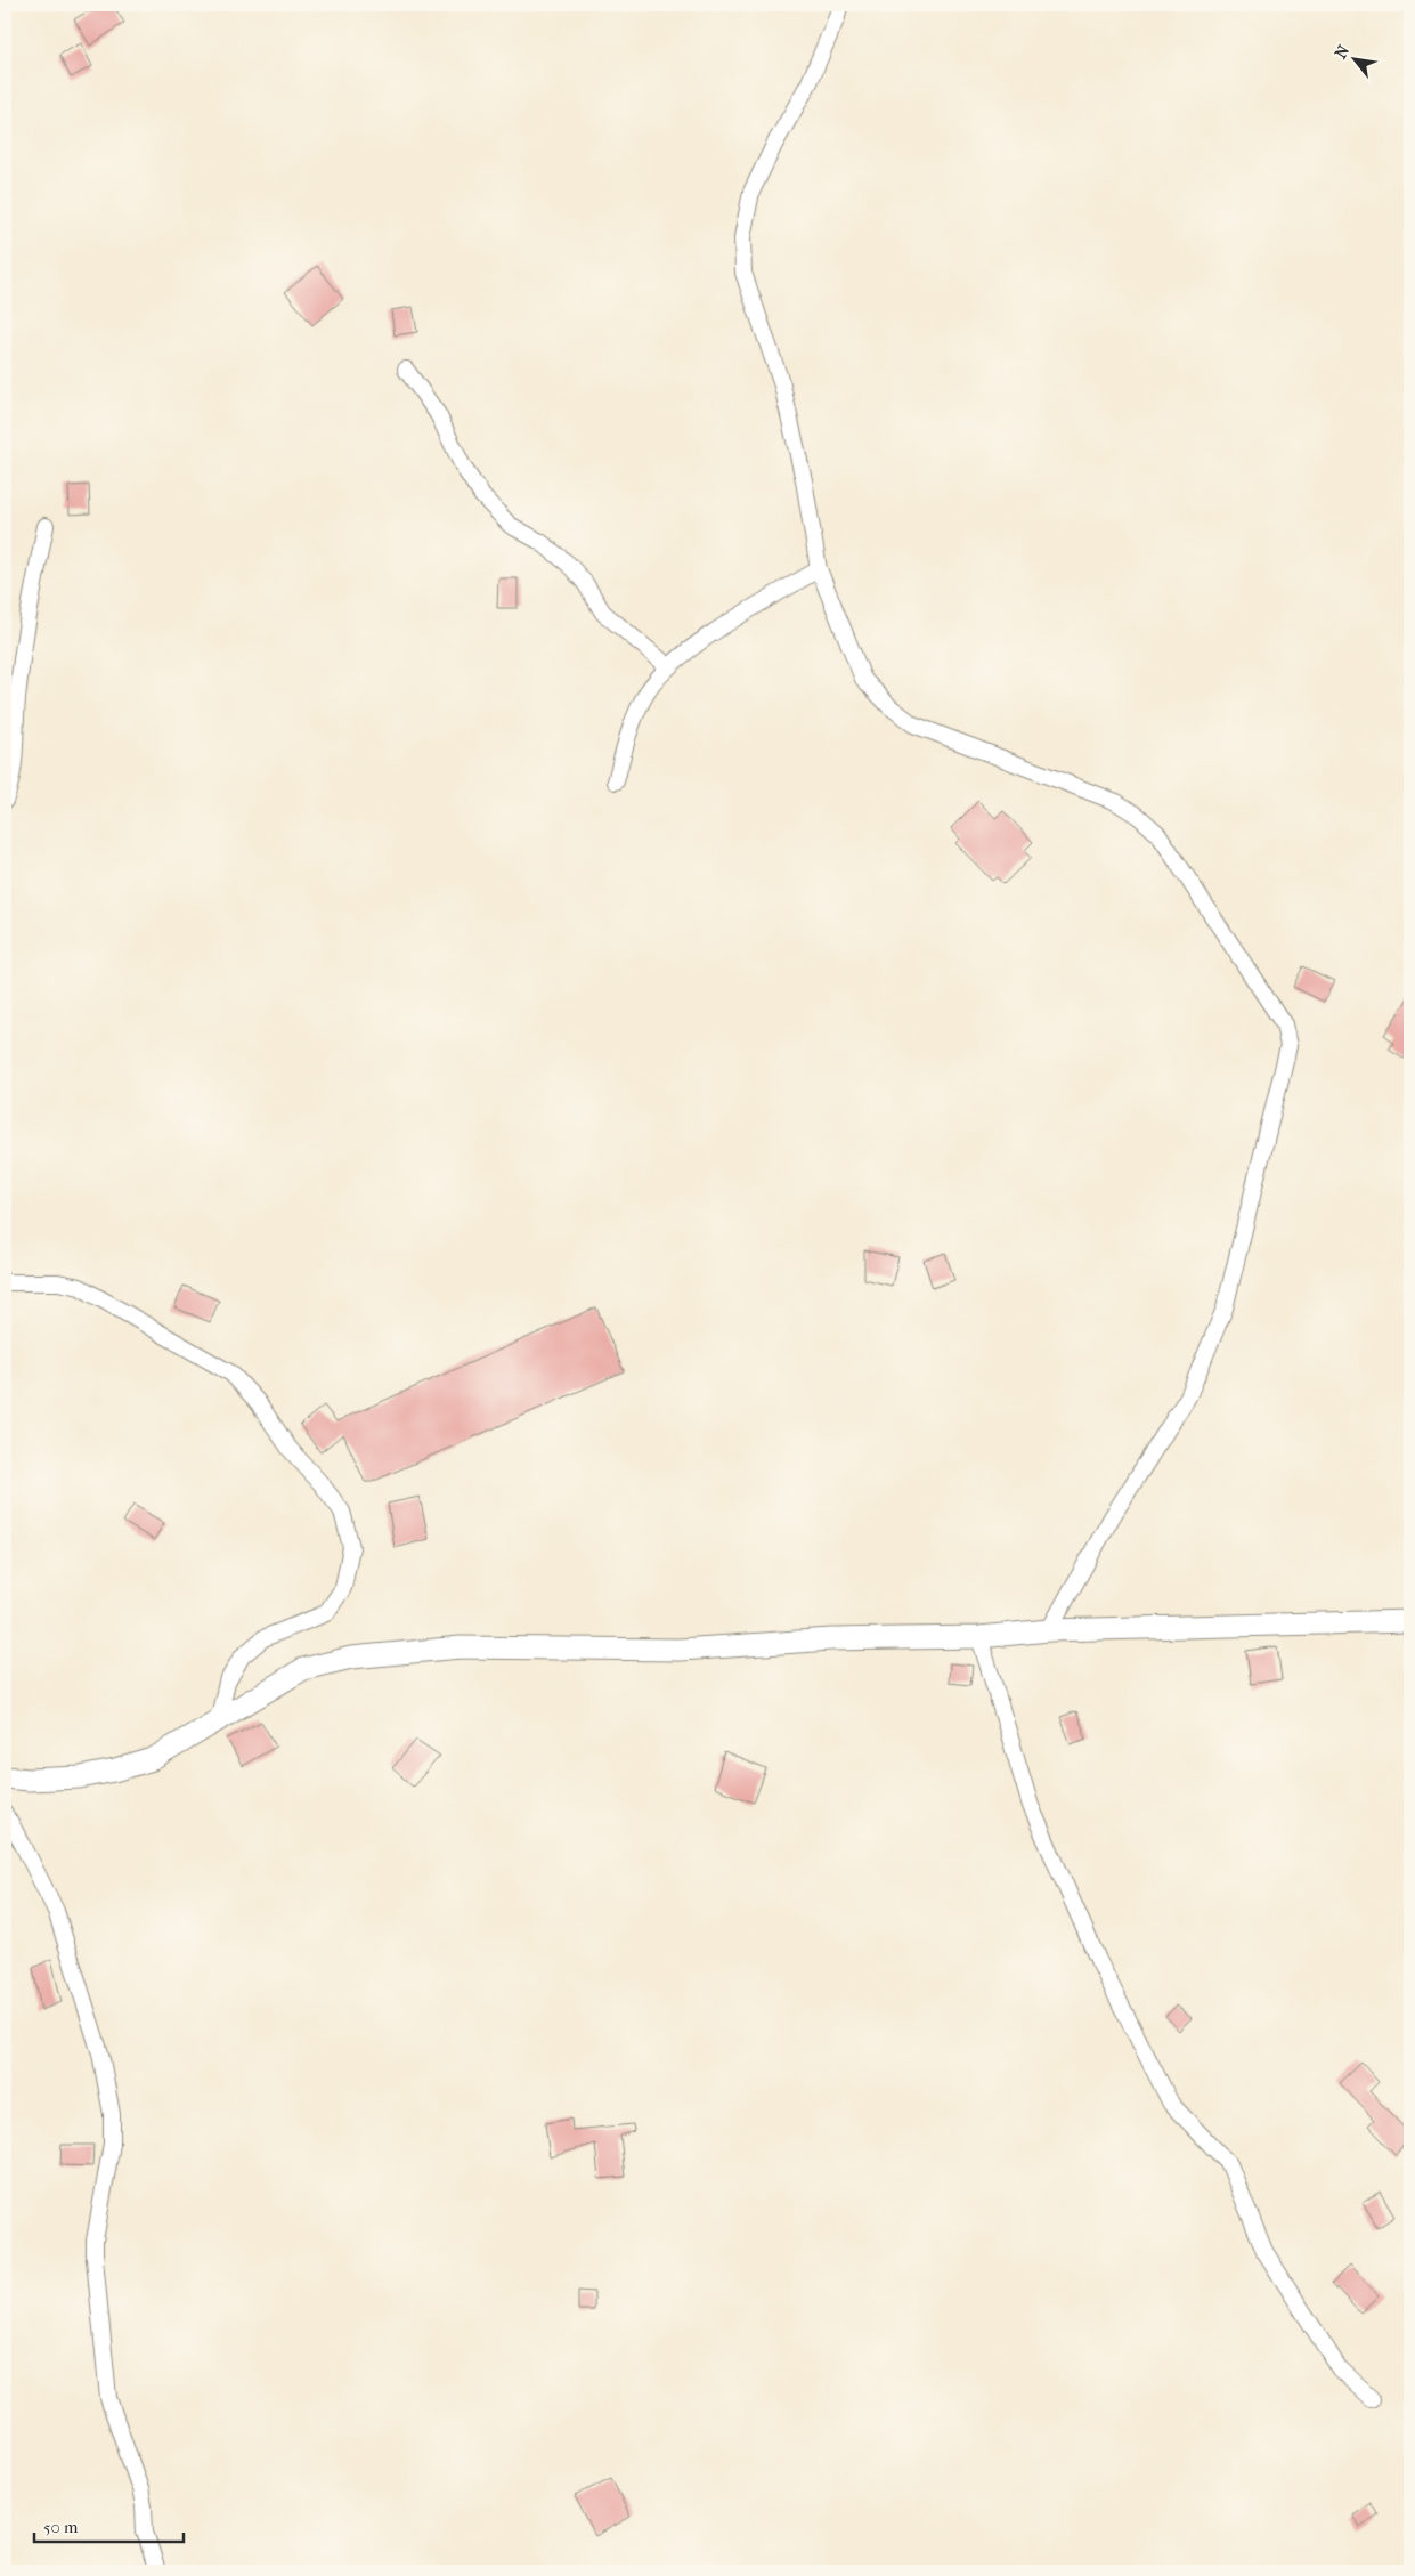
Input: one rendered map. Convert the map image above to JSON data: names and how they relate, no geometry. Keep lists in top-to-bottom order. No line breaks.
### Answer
{"scale_bar":"50 m","north":"top left"}
